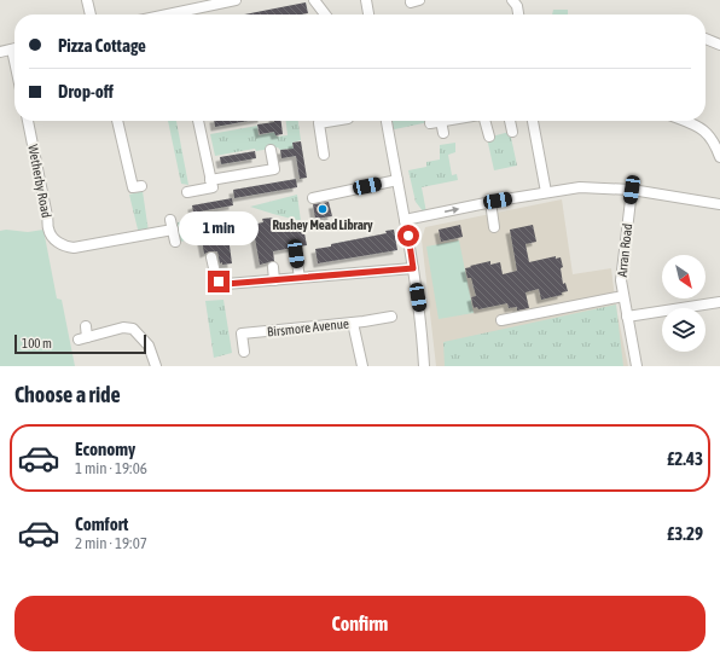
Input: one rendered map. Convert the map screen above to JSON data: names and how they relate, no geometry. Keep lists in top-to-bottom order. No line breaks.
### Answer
{"streets":{"street":["Wetherby Road","Arran Road","Birsmore Avenue"]},"places":["Rushey Mead Library"],"scale_bar":"100 m","north":"bottom right","page":{"banner":["Pizza Cottage","Drop-off"],"bubble":"1 min","scale":"100 m","heading":"Choose a ride","list":[{"name":"Economy","note":"1 min · 19:06","value":"£2.43"},{"name":"Comfort","note":"2 min · 19:07","value":"£3.29"}],"buttons":"Confirm"}}
